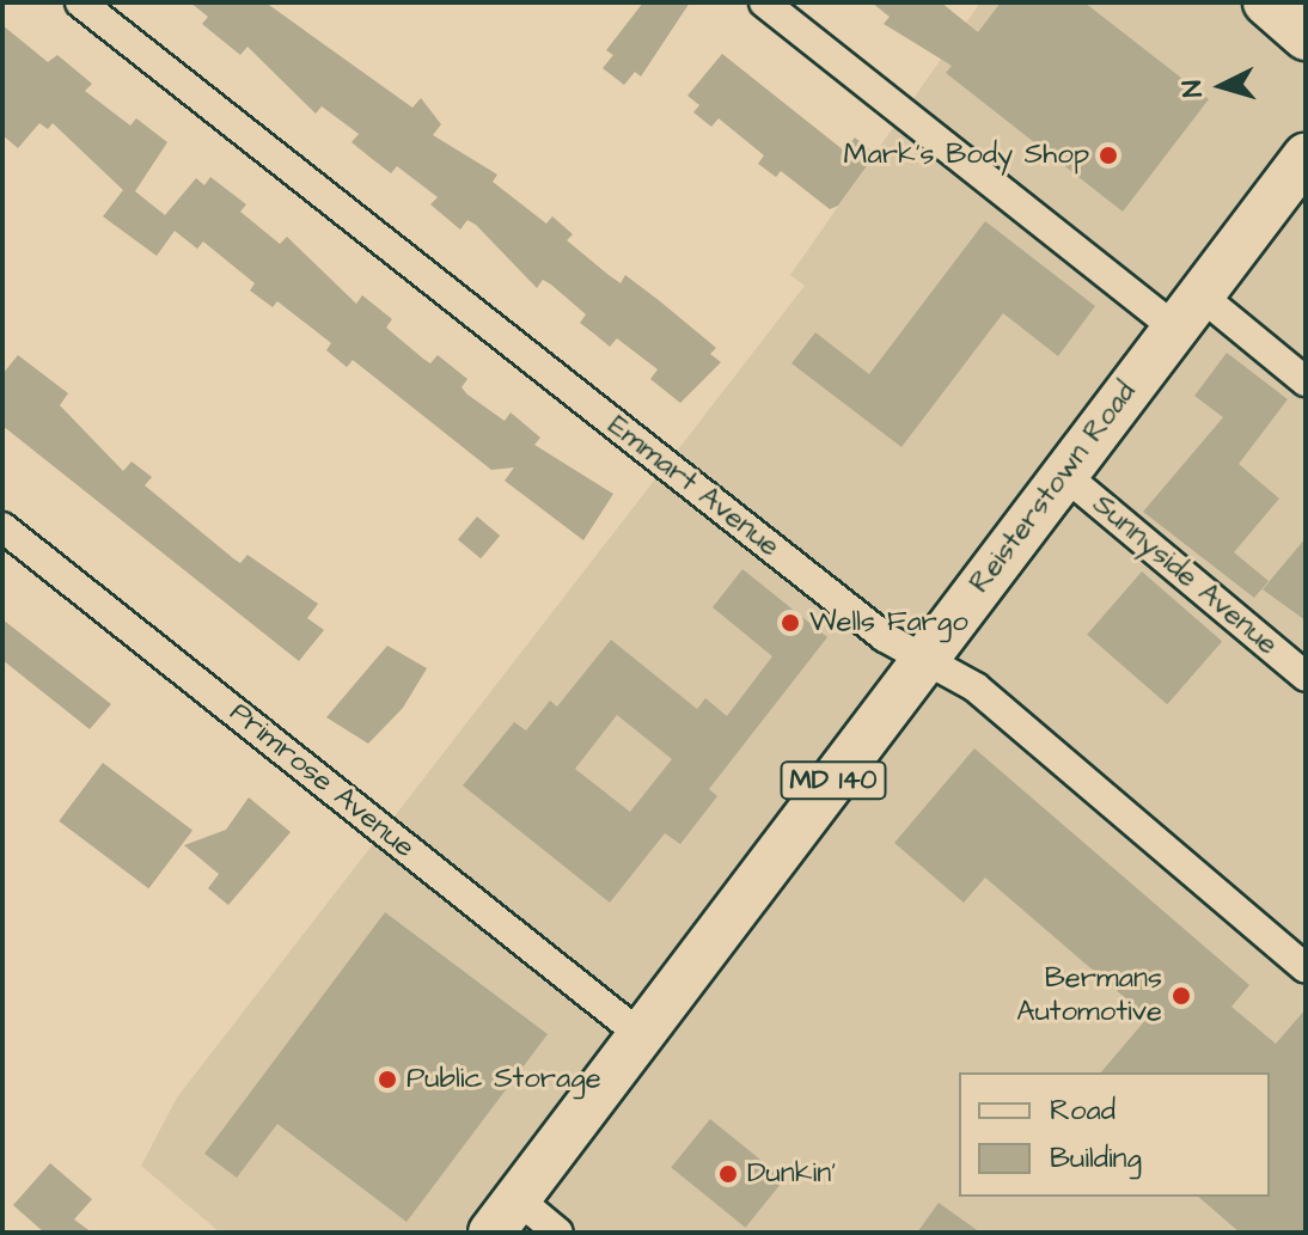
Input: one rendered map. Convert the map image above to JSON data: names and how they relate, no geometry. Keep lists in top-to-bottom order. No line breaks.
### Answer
{"streets":{"main road":["Reisterstown Road","MD 140"],"street":["Emmart Avenue","Sunnyside Avenue","Primrose Avenue"]},"crossings":[["Emmart Avenue","Reisterstown Road"],["Reisterstown Road","Sunnyside Avenue"],["Reisterstown Road","Primrose Avenue"]],"places":["Mark's Body Shop","Wells Fargo","Bermans Automotive","Public Storage","Dunkin'"],"legend":["Road","Building"],"north":"left"}
